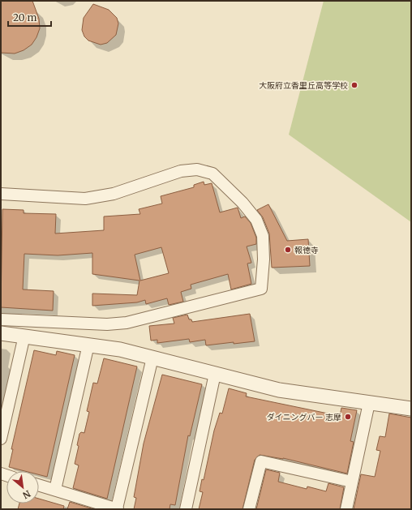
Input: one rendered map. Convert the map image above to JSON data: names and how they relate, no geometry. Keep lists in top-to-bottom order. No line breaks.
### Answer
{"places":["大阪府立香里丘高等学校","報徳寺","ダイニングバー 志摩"],"scale_bar":"20 m","north":"bottom right"}
